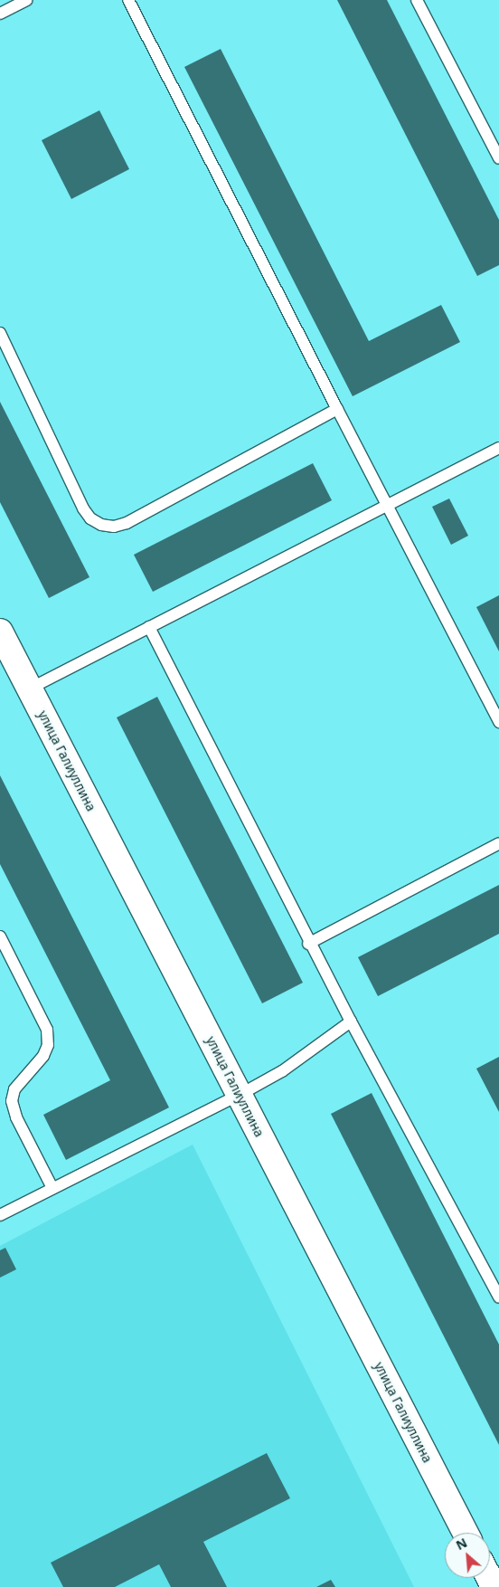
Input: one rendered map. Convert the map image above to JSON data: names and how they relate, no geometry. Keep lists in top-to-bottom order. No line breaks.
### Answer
{"streets":{"street":["улица Галиуллина"]},"north":"top left"}
